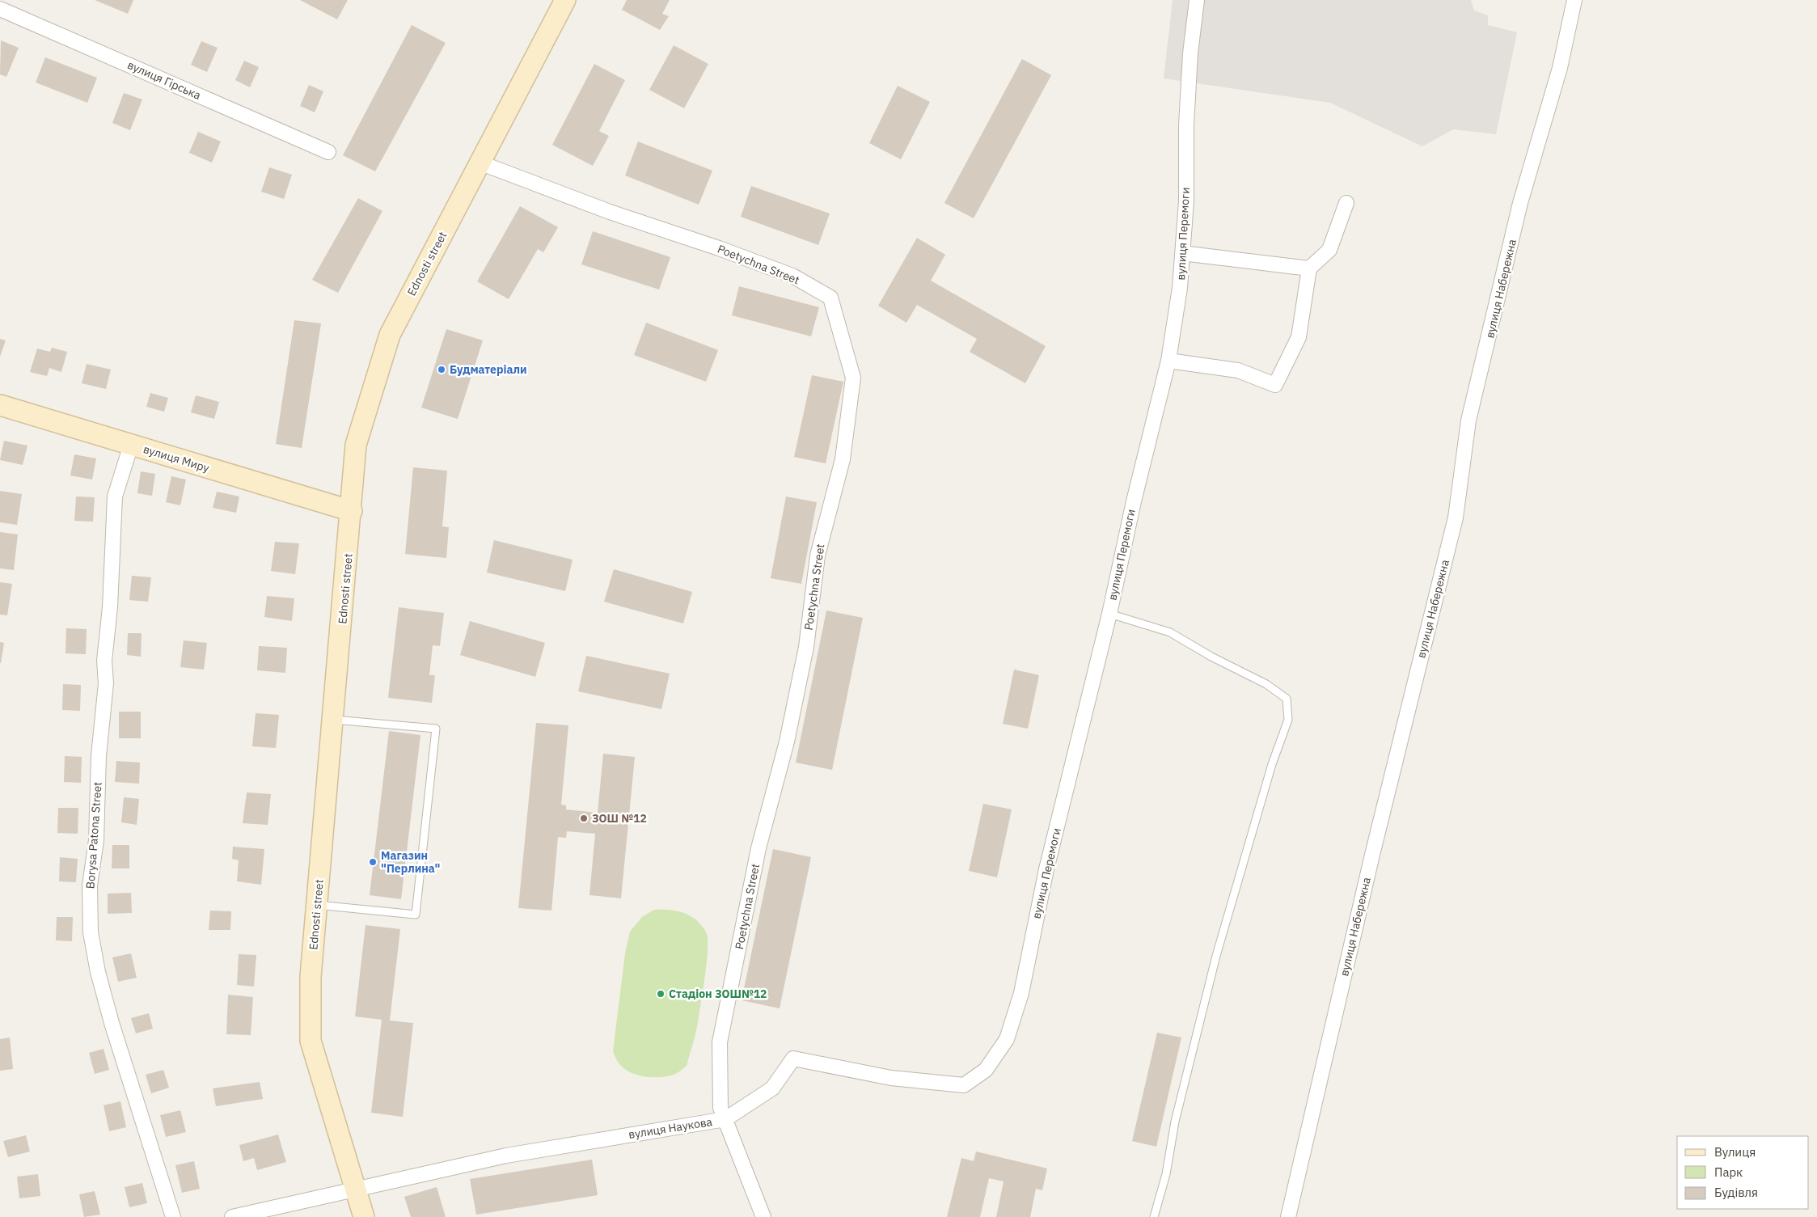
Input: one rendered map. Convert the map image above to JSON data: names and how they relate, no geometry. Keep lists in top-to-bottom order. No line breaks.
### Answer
{"streets":{"street":["вулиця Гірська","вулиця Перемоги","Ednosti street","Poetychna Street","вулиця Набережна","вулиця Миру","Borysa Patona Street","вулиця Наукова"]},"crossings":[["вулиця Перемоги","вулиця Наукова"],["Ednosti street","Poetychna Street"],["Ednosti street","вулиця Миру"],["Ednosti street","вулиця Наукова"],["Poetychna Street","вулиця Наукова"],["вулиця Миру","Borysa Patona Street"]],"places":["Будматеріали","ЗОШ №12","Магазин \"Перлина\"","Стадіон ЗОШ№12"],"legend":["Вулиця","Парк","Будівля"]}
